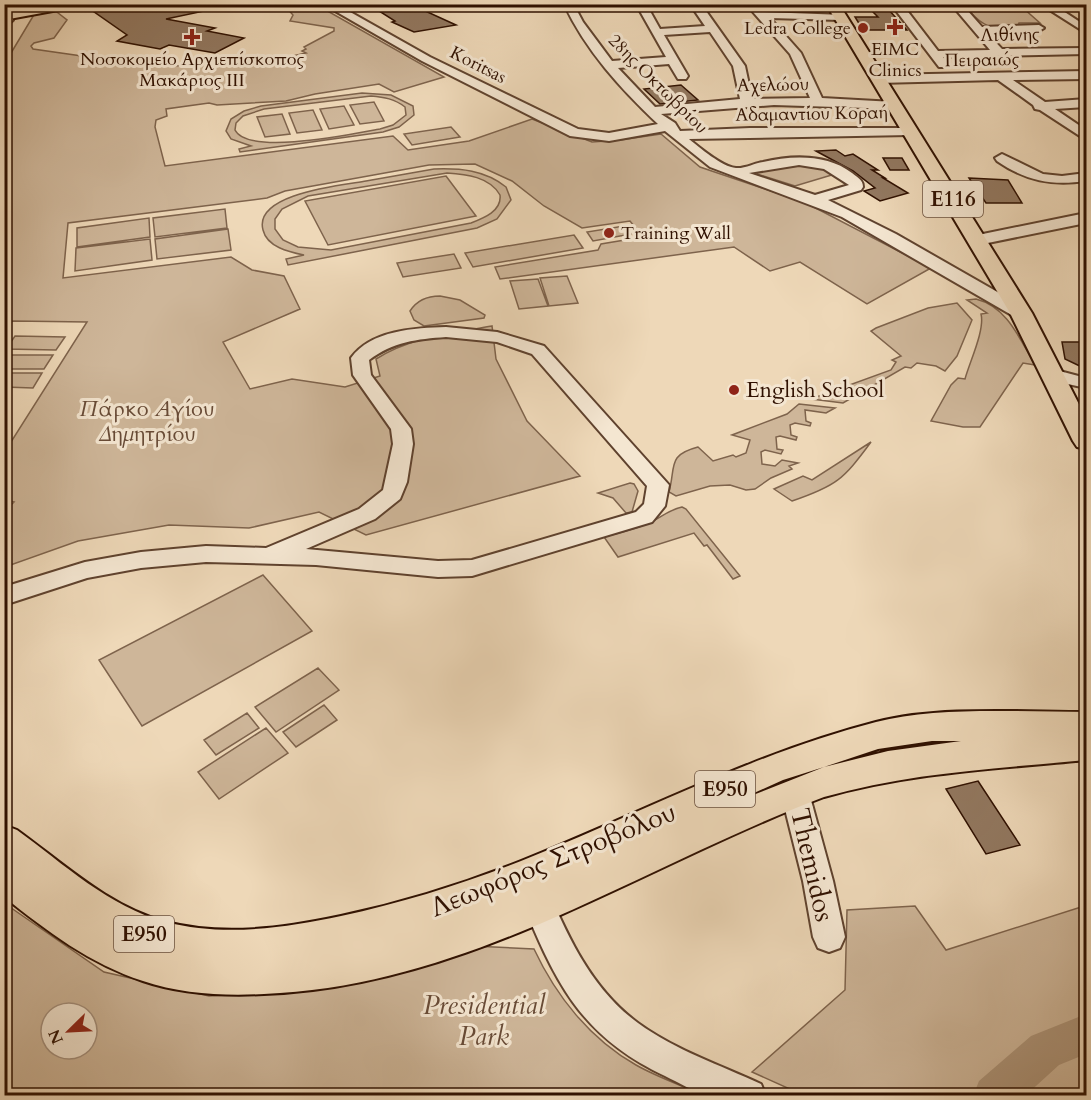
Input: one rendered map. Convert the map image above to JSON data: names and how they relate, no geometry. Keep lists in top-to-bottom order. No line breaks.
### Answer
{"streets":{"main road":["E116","E950","Λεωφόρος Στροβόλου"],"street":["Λιθίνης","Πειραιώς","Koritsas","28ης Οκτωβρίου","Αχελώου","Αδαμαντίου Κοραή","Themidos"]},"crossings":[["Πειραιώς","E116"],["Koritsas","28ης Οκτωβρίου"],["Koritsas","Αδαμαντίου Κοραή"],["28ης Οκτωβρίου","Αχελώου"],["28ης Οκτωβρίου","Αδαμαντίου Κοραή"],["28ης Οκτωβρίου","E116"],["Αχελώου","E116"],["Αδαμαντίου Κοραή","E116"],["Λεωφόρος Στροβόλου","Themidos"]],"parks":["Πάρκο Αγίου Δημητρίου","Presidential Park"],"places":{"health":["EIMC Clinics","Νοσοκομείο Αρχιεπίσκοπος Μακάριος ΙΙΙ"],"other":["Ledra College","Training Wall","English School"]},"north":"bottom left"}
